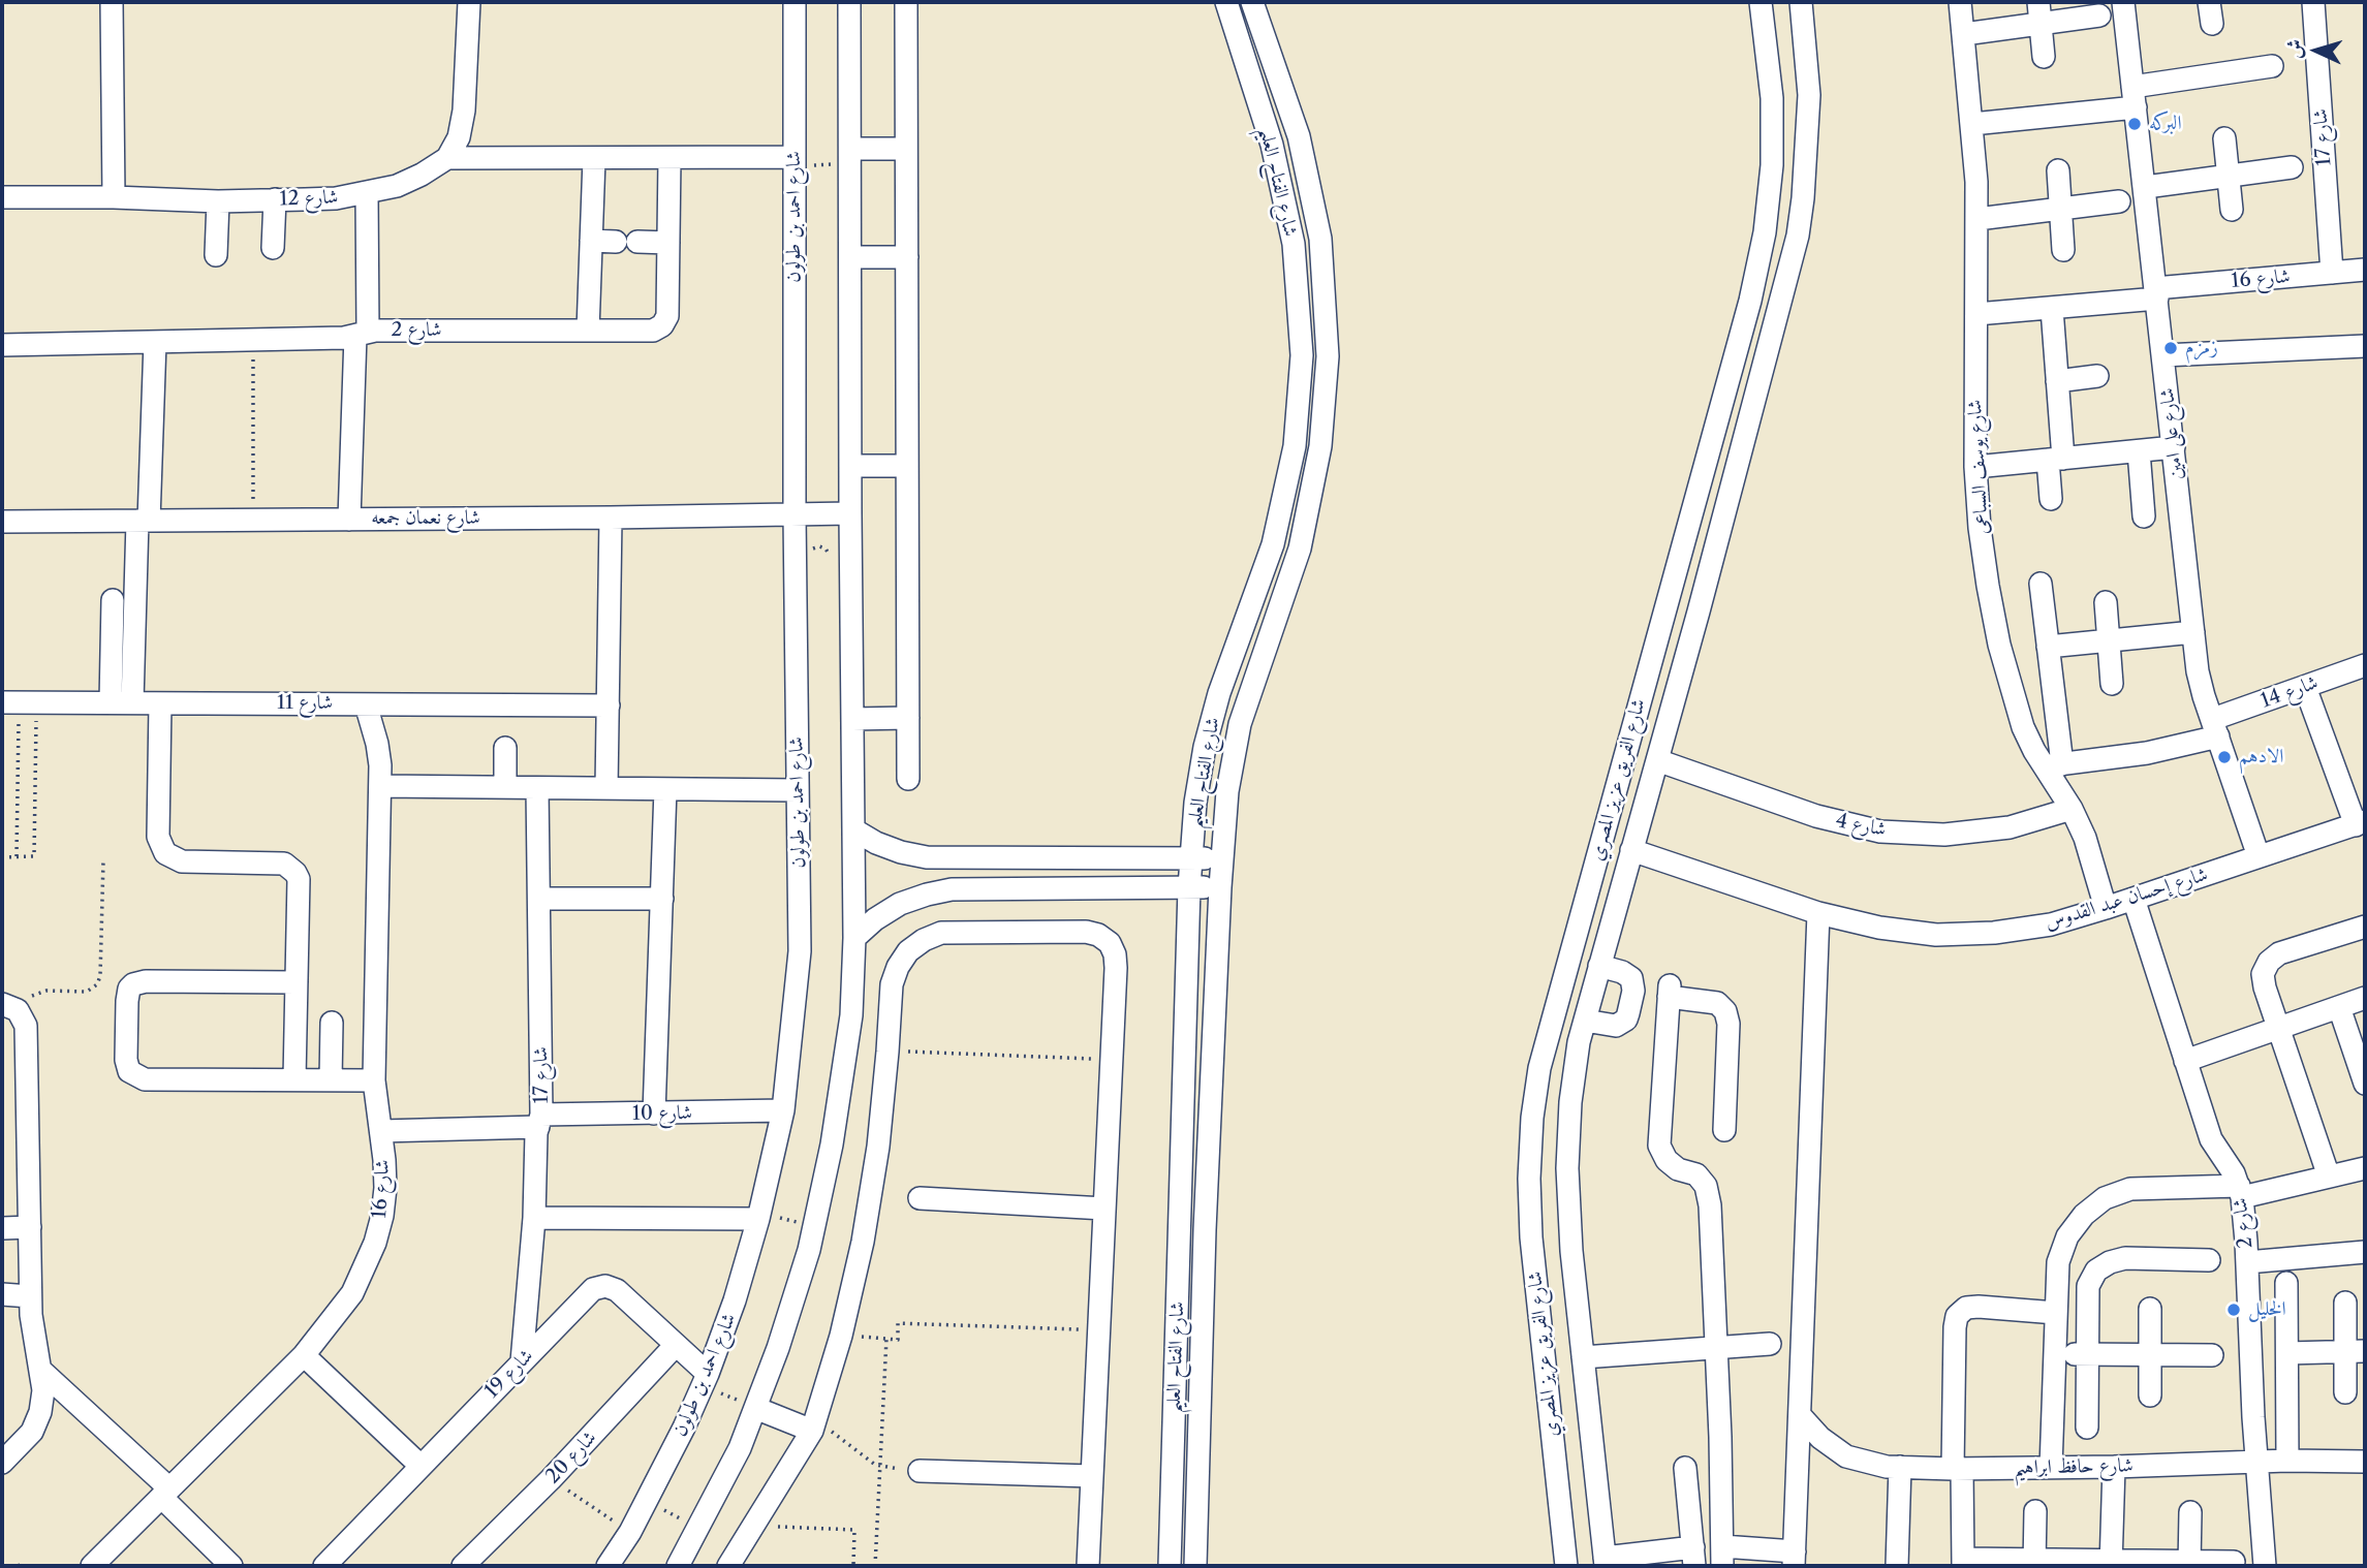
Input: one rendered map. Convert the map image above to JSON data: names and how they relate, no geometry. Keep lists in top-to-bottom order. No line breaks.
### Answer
{"streets":{"street":["شارع 17","شارع الفتاح العليم","شارع 12","شارع احمد بن طولون","شارع 16","شارع 2","شارع على امين","شارع يوسف السباعى","شارع نعمان جمعه","شارع 14","شارع 11","شارع الفريق عزيز المصري","شارع 4","شارع إحسان عبد القدوس","شارع 10","شارع 19","شارع 20","شارع حافظ ابراهيم"]},"crossings":[["شارع 17","شارع 16"],["شارع 17","شارع 10"],["شارع 17","شارع 19"],["شارع احمد بن طولون","شارع نعمان جمعه"],["شارع احمد بن طولون","شارع 10"],["شارع احمد بن طولون","شارع 19"],["شارع 16","شارع على امين"],["شارع 16","شارع يوسف السباعى"],["شارع 16","شارع 11"],["شارع 16","شارع 10"],["شارع 2","شارع إحسان عبد القدوس"],["شارع 2","شارع حافظ ابراهيم"],["شارع على امين","شارع 14"],["شارع على امين","شارع إحسان عبد القدوس"],["شارع يوسف السباعى","شارع 14"],["شارع يوسف السباعى","شارع 4"],["شارع يوسف السباعى","شارع إحسان عبد القدوس"],["شارع الفريق عزيز المصري","شارع 4"],["شارع الفريق عزيز المصري","شارع إحسان عبد القدوس"],["شارع 19","شارع 20"]],"places":["البركه","زمزم","الادهم","الخليل"],"north":"left"}
